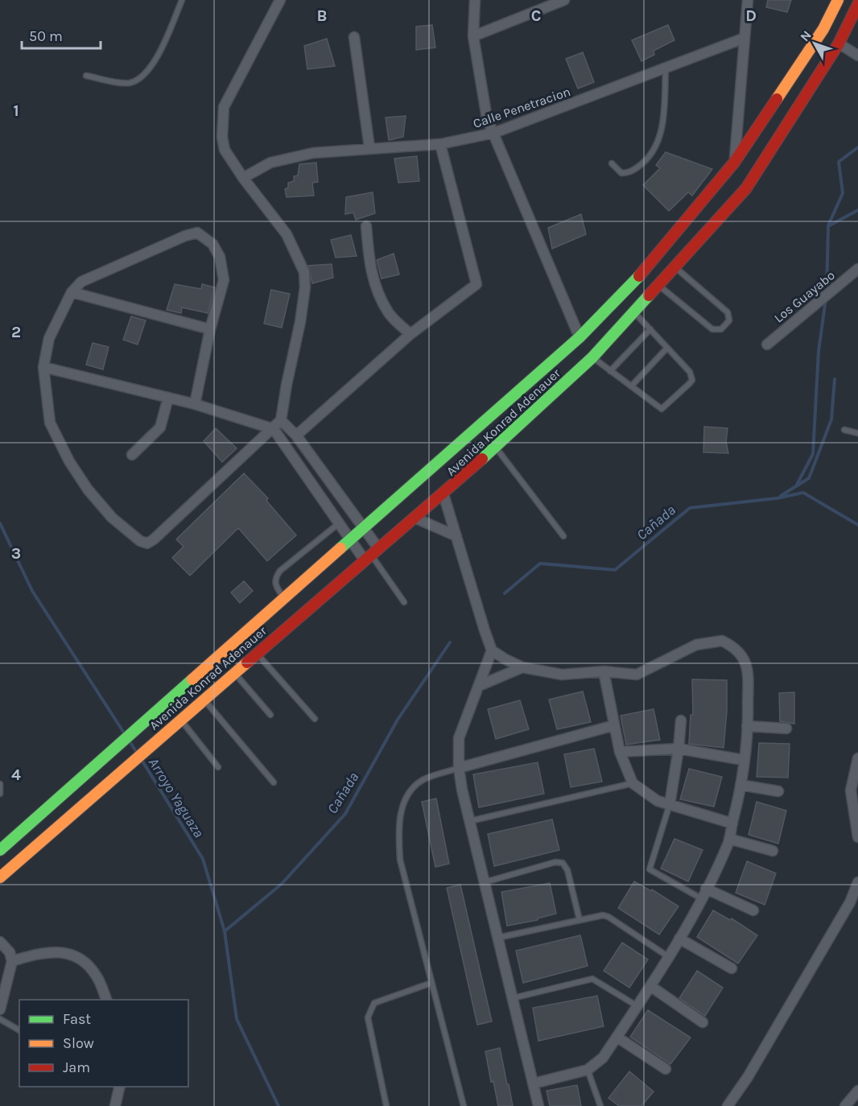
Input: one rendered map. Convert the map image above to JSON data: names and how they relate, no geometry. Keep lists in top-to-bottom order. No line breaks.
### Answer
{"streets":{"main road":["Avenida Konrad Adenauer"],"street":["Calle Penetracion","Los Guayabo"]},"water":["Cañada","Arroyo Yaguaza"],"legend":["Fast","Slow","Jam"],"scale_bar":"50 m","north":"top left","grid":{"columns":["B","C","D"],"rows":["1","2","3","4"]}}
